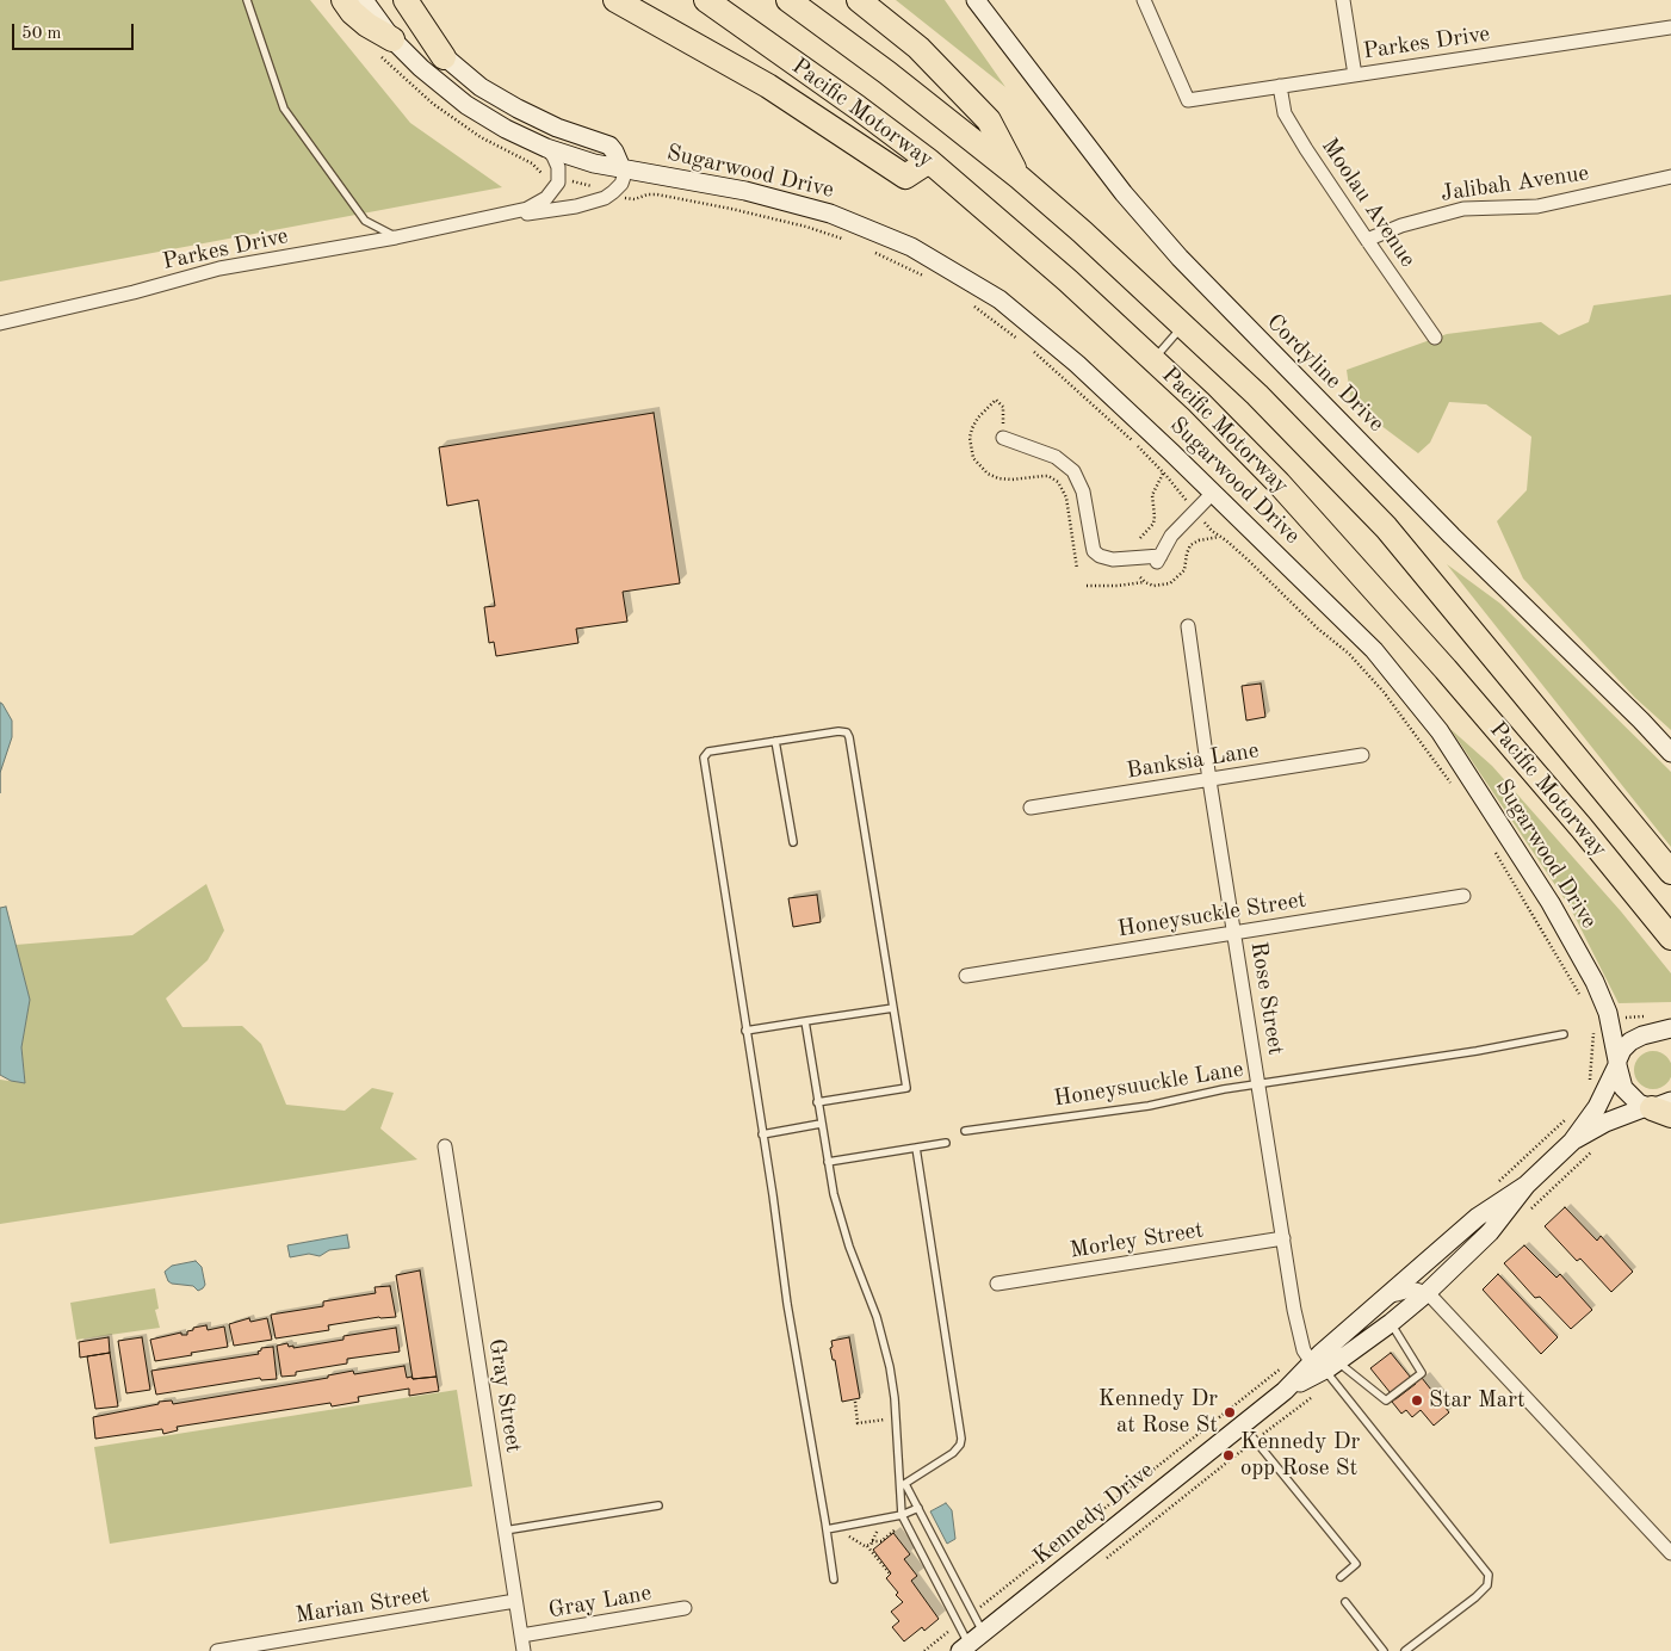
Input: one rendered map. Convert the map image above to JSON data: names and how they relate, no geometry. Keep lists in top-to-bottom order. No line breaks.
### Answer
{"streets":{"highway":["Pacific Motorway"],"street":["Parkes Drive","Sugarwood Drive","Jalibah Avenue","Moolau Avenue","Cordyline Drive","Banksia Lane","Honeysuckle Street","Rose Street","Morley Street","Gray Street","Kennedy Drive","Gray Lane","Marian Street"],"lane":["Honeysuuckle Lane"]},"crossings":[["Parkes Drive","Moolau Avenue"],["Sugarwood Drive","Kennedy Drive"],["Jalibah Avenue","Moolau Avenue"],["Banksia Lane","Rose Street"],["Honeysuckle Street","Rose Street"],["Rose Street","Honeysuuckle Lane"],["Rose Street","Morley Street"],["Rose Street","Kennedy Drive"],["Gray Street","Gray Lane"],["Gray Street","Marian Street"]],"places":["Star Mart","Kennedy Dr at Rose St","Kennedy Dr opp Rose St"],"scale_bar":"50 m"}
